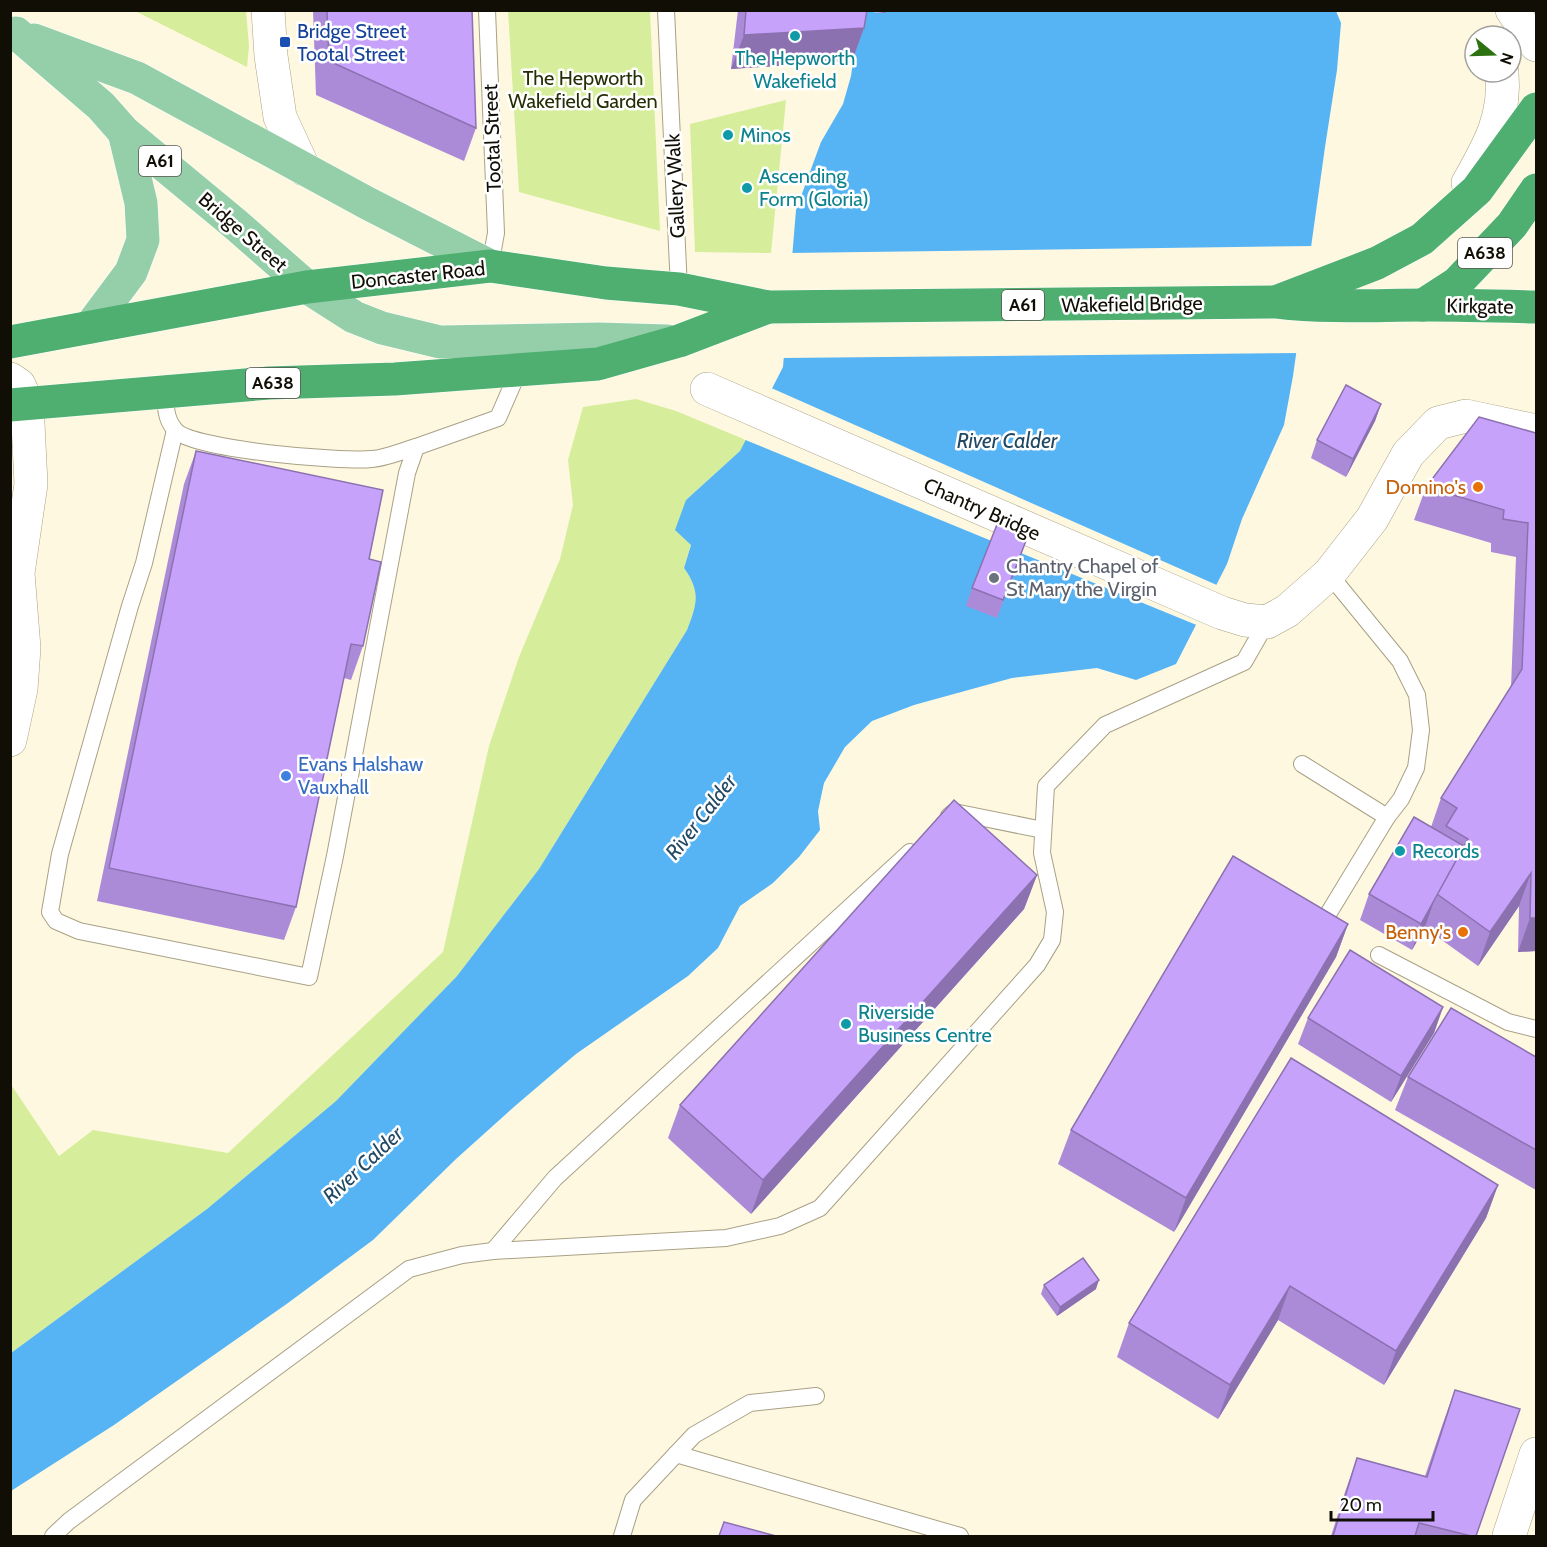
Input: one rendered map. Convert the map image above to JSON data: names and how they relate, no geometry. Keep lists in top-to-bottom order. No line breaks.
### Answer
{"streets":{"highway":["A61","A638","Doncaster Road","Wakefield Bridge","Kirkgate"],"main road":["Bridge Street"],"street":["Chantry Bridge"],"lane":["Tootal Street","Gallery Walk"]},"crossings":[["Tootal Street","Bridge Street"],["Tootal Street","Doncaster Road"],["A61","Bridge Street"],["A61","A638"],["A61","Doncaster Road"],["A61","Wakefield Bridge"],["Gallery Walk","Doncaster Road"],["Bridge Street","A638"],["Bridge Street","Doncaster Road"],["A638","Wakefield Bridge"],["A638","Kirkgate"],["Doncaster Road","Wakefield Bridge"],["Wakefield Bridge","Kirkgate"]],"water":["River Calder"],"parks":["The Hepworth Wakefield Garden"],"places":{"other":["The Hepworth Wakefield","Minos","Ascending Form (Gloria)","Domino's","Chantry Chapel of St Mary the Virgin","Evans Halshaw Vauxhall","Records","Benny's","Riverside Business Centre"],"transit":["Bridge Street Tootal Street"]},"scale_bar":"20 m","north":"right"}
